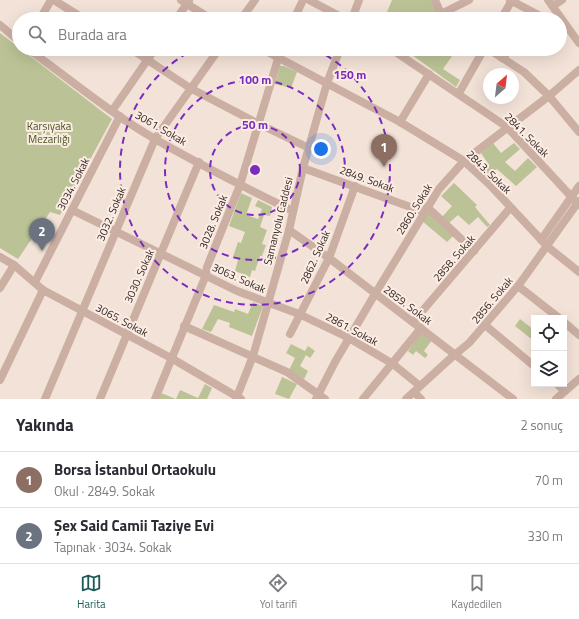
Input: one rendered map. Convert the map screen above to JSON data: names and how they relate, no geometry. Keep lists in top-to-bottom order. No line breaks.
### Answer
{"streets":{"street":["3061. Sokak","2841. Sokak","2843. Sokak","2849. Sokak","3034. Sokak","2860. Sokak","3032. Sokak","Samanyolu Caddesi","3028. Sokak","2862. Sokak","2858. Sokak","3030. Sokak","3063. Sokak","2856. Sokak","2859. Sokak","3065. Sokak","2861. Sokak"]},"crossings":[["3061. Sokak","3034. Sokak"],["3061. Sokak","3032. Sokak"],["3061. Sokak","Samanyolu Caddesi"],["3061. Sokak","3028. Sokak"],["3061. Sokak","3030. Sokak"],["2841. Sokak","2860. Sokak"],["2841. Sokak","2856. Sokak"],["2843. Sokak","2860. Sokak"],["2843. Sokak","Samanyolu Caddesi"],["2843. Sokak","3028. Sokak"],["2843. Sokak","2858. Sokak"],["2843. Sokak","2856. Sokak"],["2849. Sokak","2860. Sokak"],["2849. Sokak","Samanyolu Caddesi"],["2849. Sokak","2862. Sokak"],["2849. Sokak","2858. Sokak"],["3034. Sokak","3063. Sokak"],["3034. Sokak","3065. Sokak"],["2860. Sokak","2859. Sokak"],["2860. Sokak","2861. Sokak"],["3032. Sokak","3063. Sokak"],["3032. Sokak","3065. Sokak"],["Samanyolu Caddesi","3063. Sokak"],["Samanyolu Caddesi","2859. Sokak"],["Samanyolu Caddesi","3065. Sokak"],["Samanyolu Caddesi","2861. Sokak"],["3028. Sokak","3063. Sokak"],["3028. Sokak","3065. Sokak"],["2862. Sokak","2859. Sokak"],["2862. Sokak","2861. Sokak"],["2858. Sokak","2859. Sokak"],["3030. Sokak","3063. Sokak"],["3030. Sokak","3065. Sokak"],["3063. Sokak","2861. Sokak"],["2856. Sokak","2859. Sokak"],["2856. Sokak","2861. Sokak"]],"parks":["Karşıyaka Mezarlığı"],"north":"top right","page":{"search":"Burada ara","pins":["1","2"],"heading":["Yakında","2 sonuç"],"list":[{"mark":"1","name":"Borsa İstanbul Ortaokulu","note":"Okul · 2849. Sokak","value":"70 m"},{"mark":"2","name":"Şex Said Camii Taziye Evi","note":"Tapınak · 3034. Sokak","value":"330 m"}],"nav":["Harita","Yol tarifi","Kaydedilen"]},"rings":["150 m","100 m","50 m"]}
